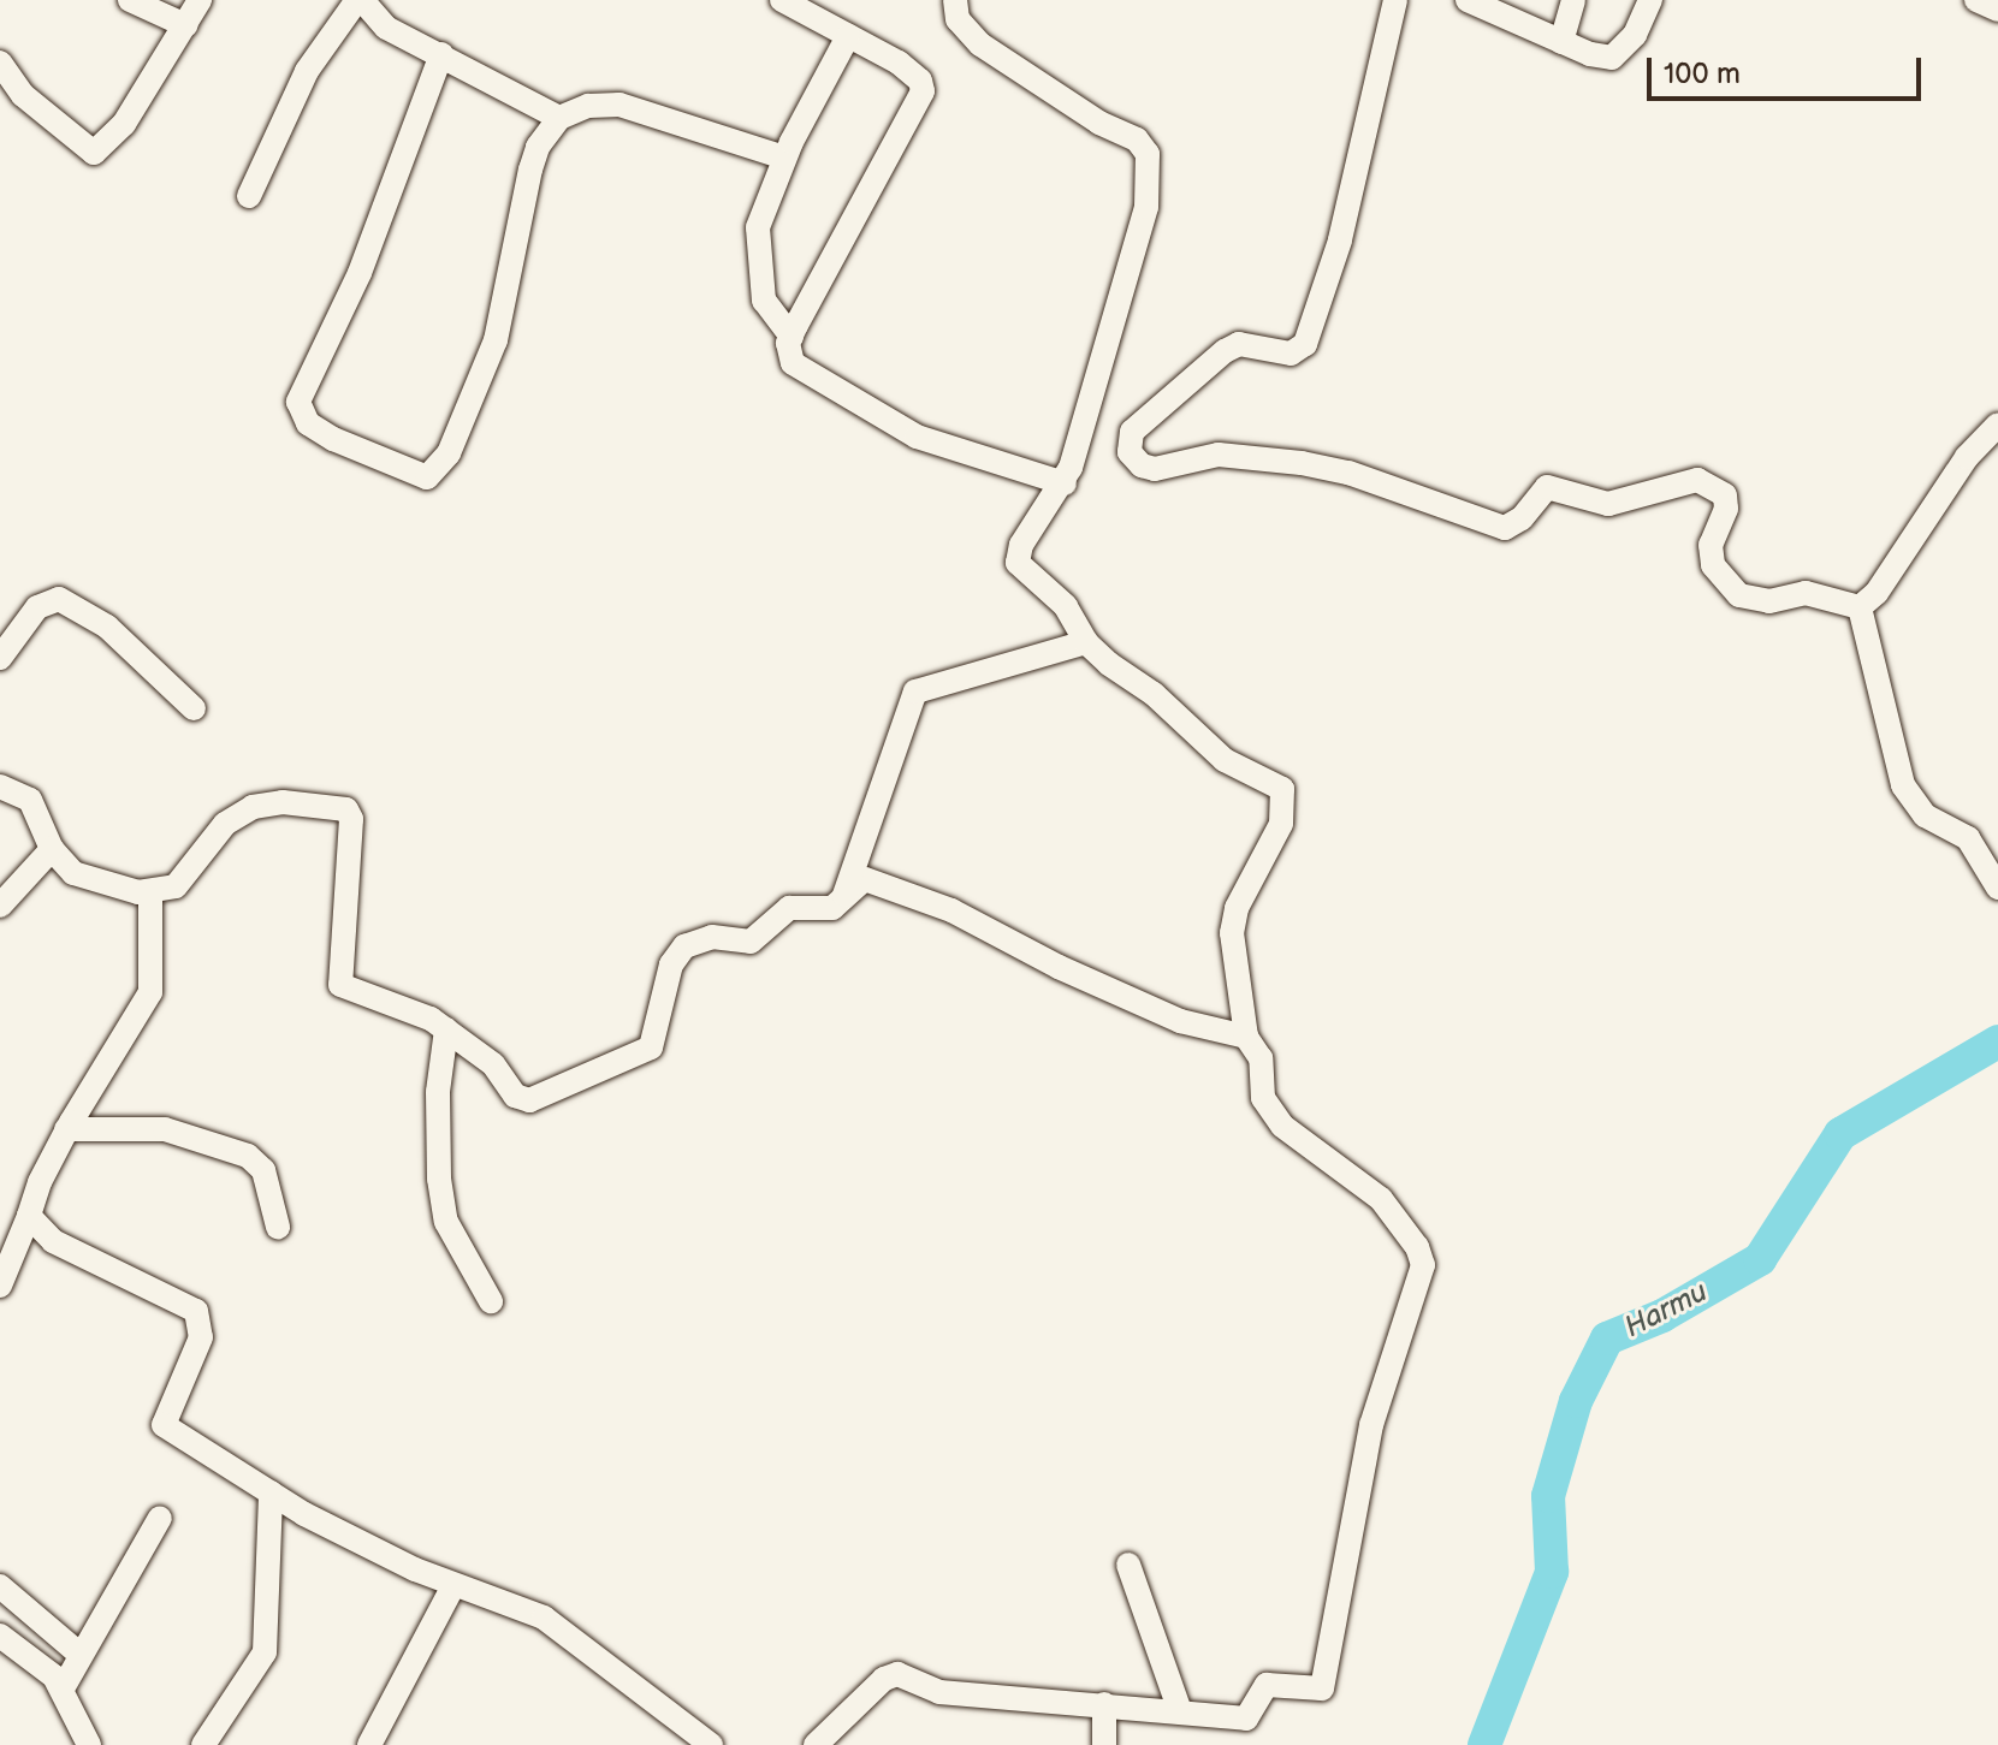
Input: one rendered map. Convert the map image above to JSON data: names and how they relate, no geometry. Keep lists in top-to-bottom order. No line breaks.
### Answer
{"water":["Harmu"],"scale_bar":"100 m"}
